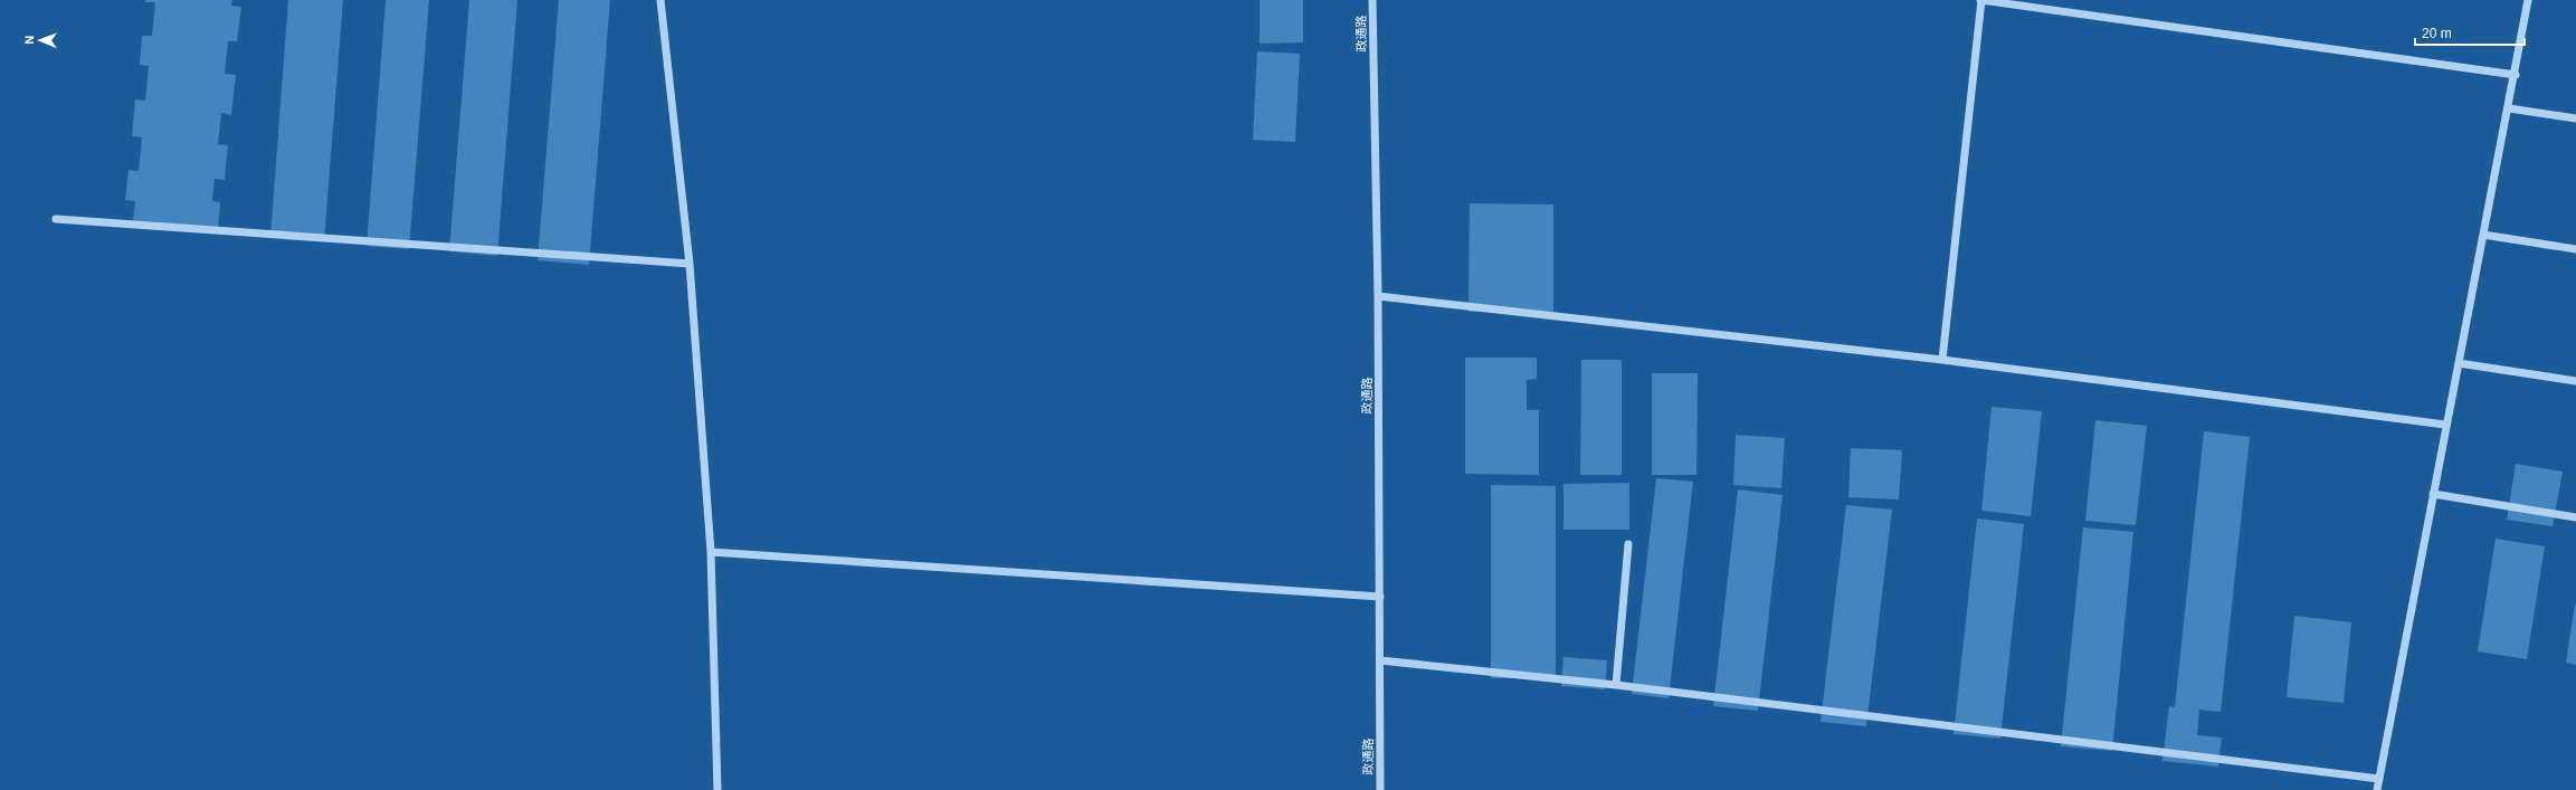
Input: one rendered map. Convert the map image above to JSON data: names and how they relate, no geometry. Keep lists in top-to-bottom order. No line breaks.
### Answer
{"streets":{"street":["政通路"]},"scale_bar":"20 m","north":"left"}
